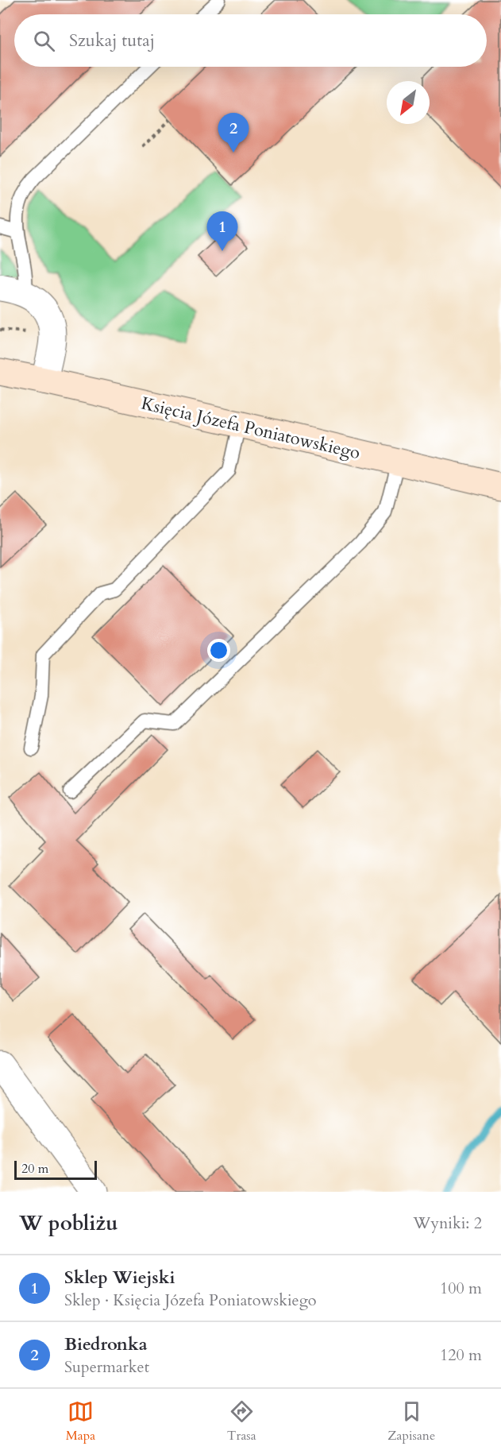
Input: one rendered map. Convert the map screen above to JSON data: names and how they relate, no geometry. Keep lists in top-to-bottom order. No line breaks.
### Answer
{"streets":{"main road":["Księcia Józefa Poniatowskiego"]},"scale_bar":"20 m","north":"bottom left","page":{"search":"Szukaj tutaj","pins":["2","1"],"scale":"20 m","heading":["W pobliżu","Wyniki: 2"],"list":[{"mark":"1","name":"Sklep Wiejski","note":"Sklep · Księcia Józefa Poniatowskiego","value":"100 m"},{"mark":"2","name":"Biedronka","note":"Supermarket","value":"120 m"}],"nav":["Mapa","Trasa","Zapisane"]}}
